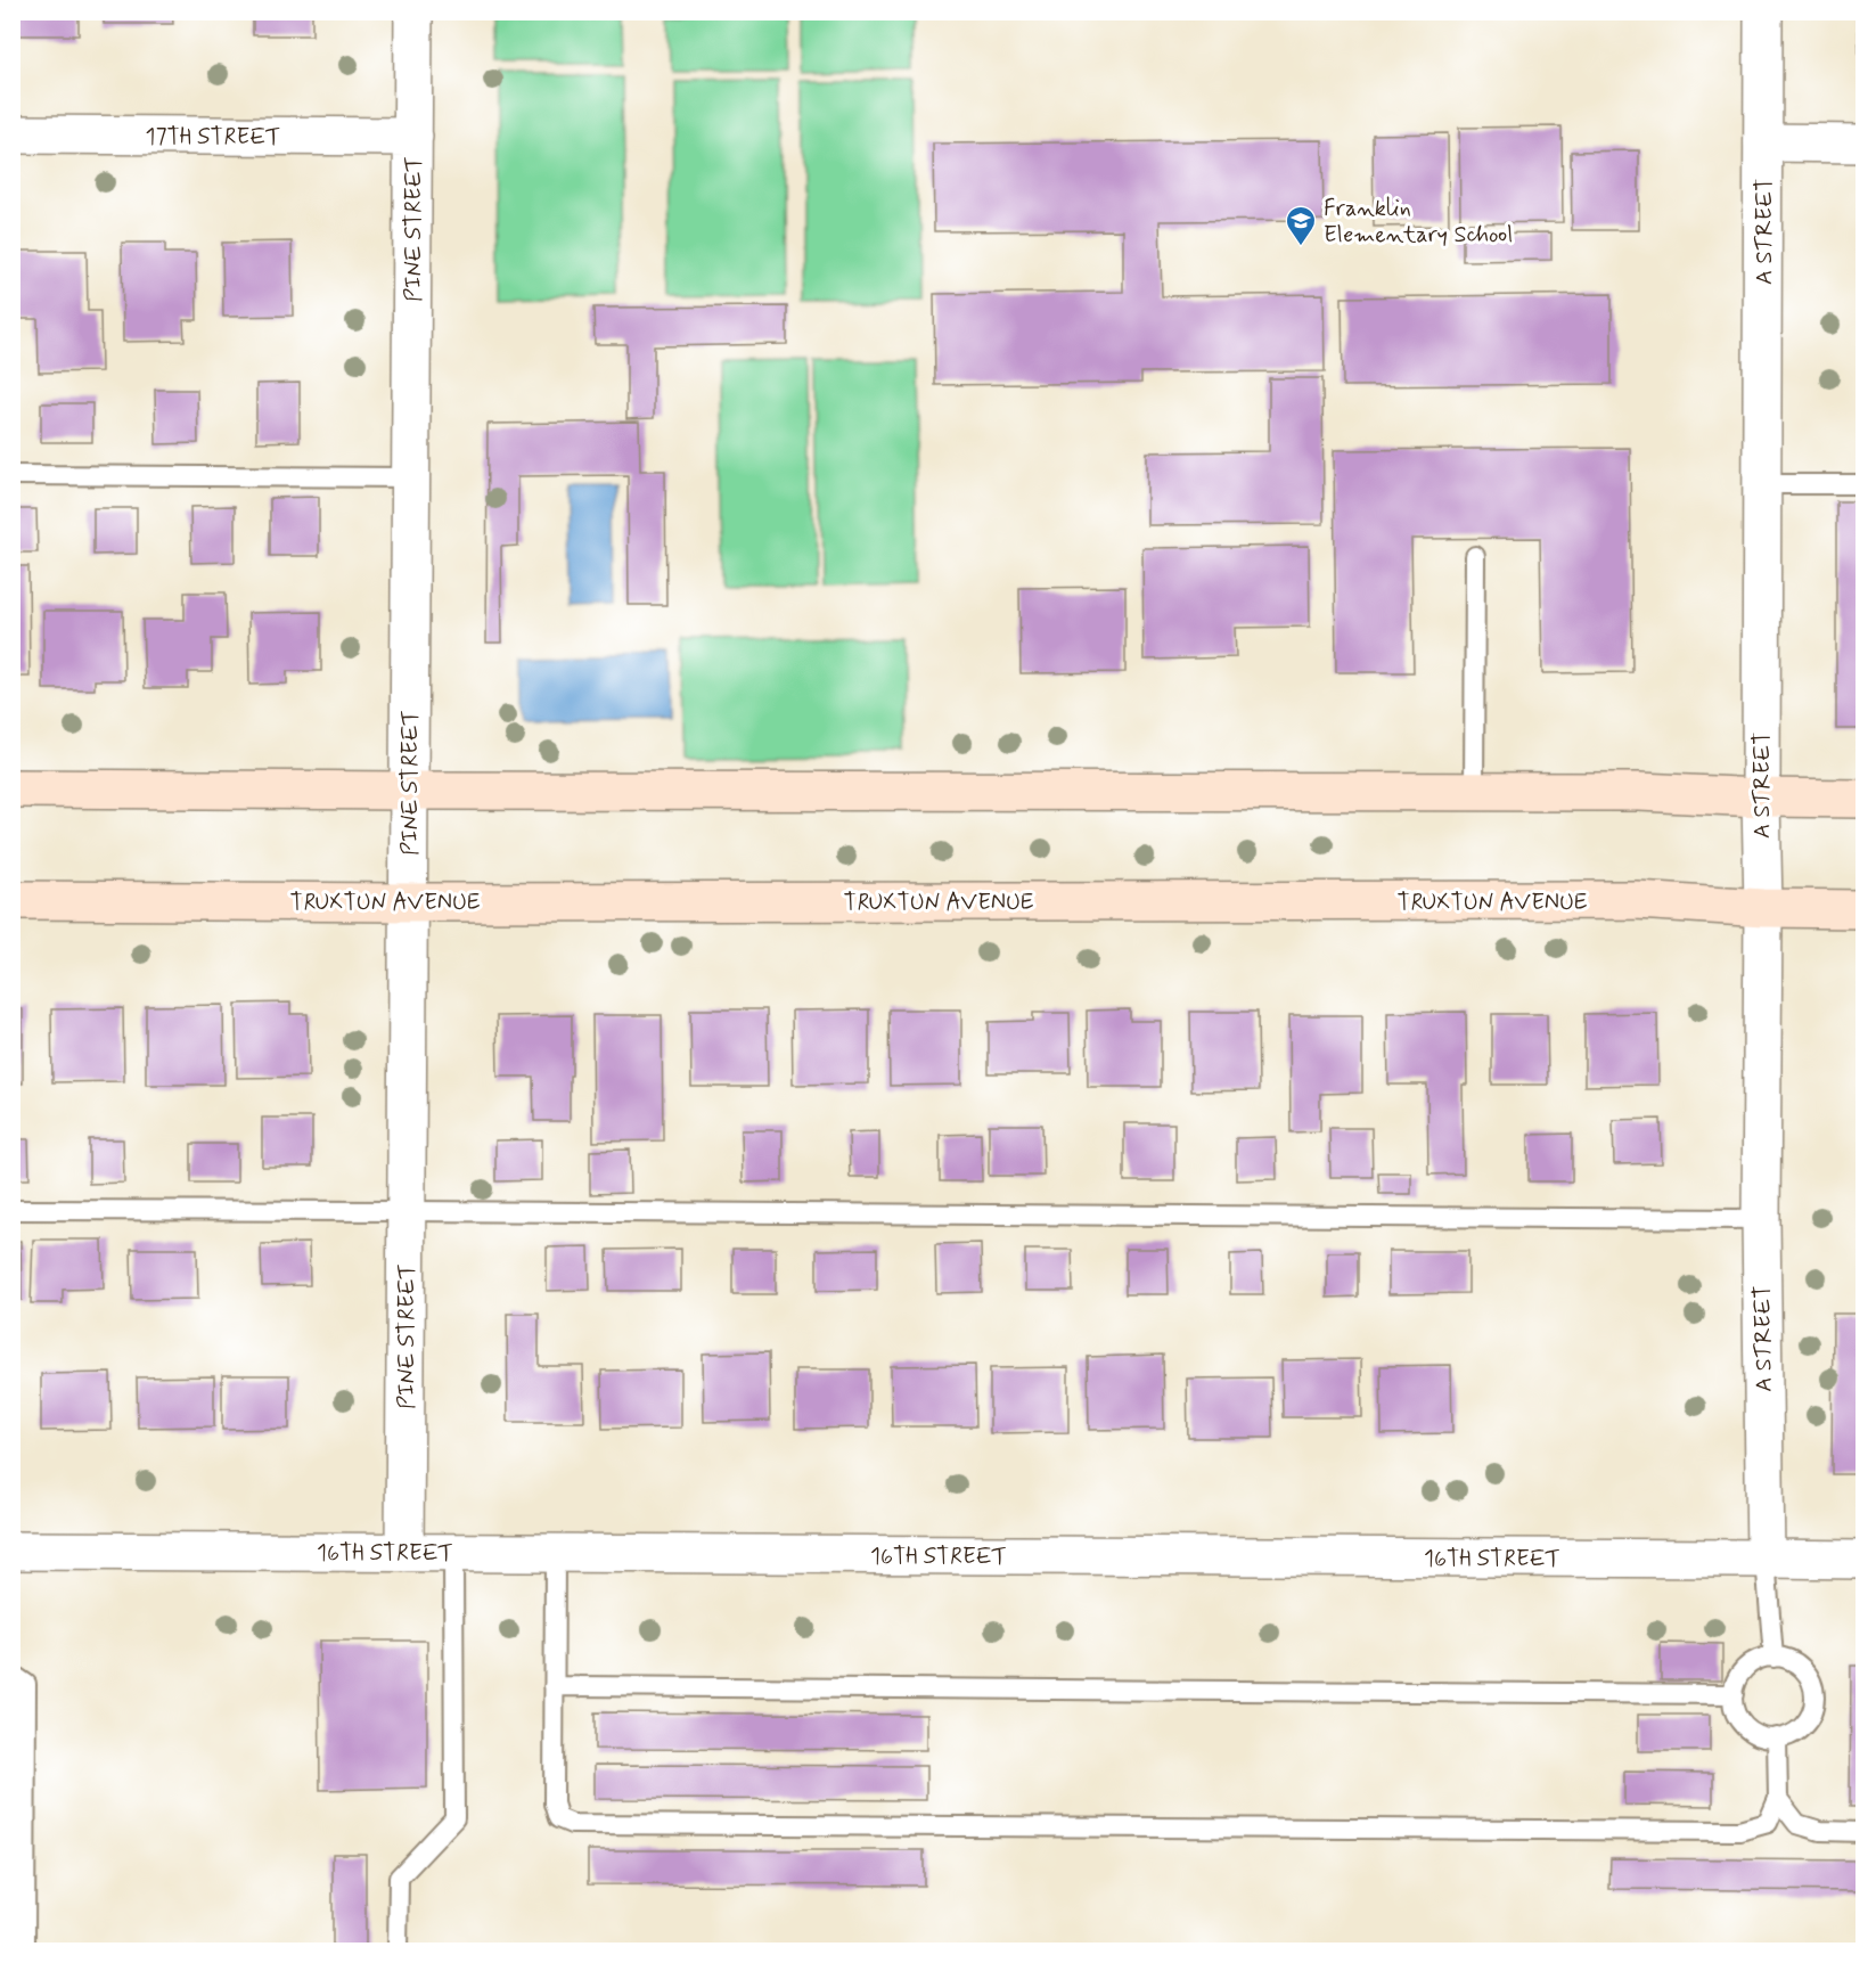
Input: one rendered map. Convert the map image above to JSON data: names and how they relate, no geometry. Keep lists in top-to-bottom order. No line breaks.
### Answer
{"streets":{"main road":["TRUXTUN AVENUE"],"street":["17TH STREET","PINE STREET","A STREET","16TH STREET"]},"crossings":[["17TH STREET","PINE STREET"],["PINE STREET","TRUXTUN AVENUE"],["PINE STREET","16TH STREET"],["A STREET","TRUXTUN AVENUE"],["A STREET","16TH STREET"]],"places":{"school or university":["Franklin Elementary School"]}}
